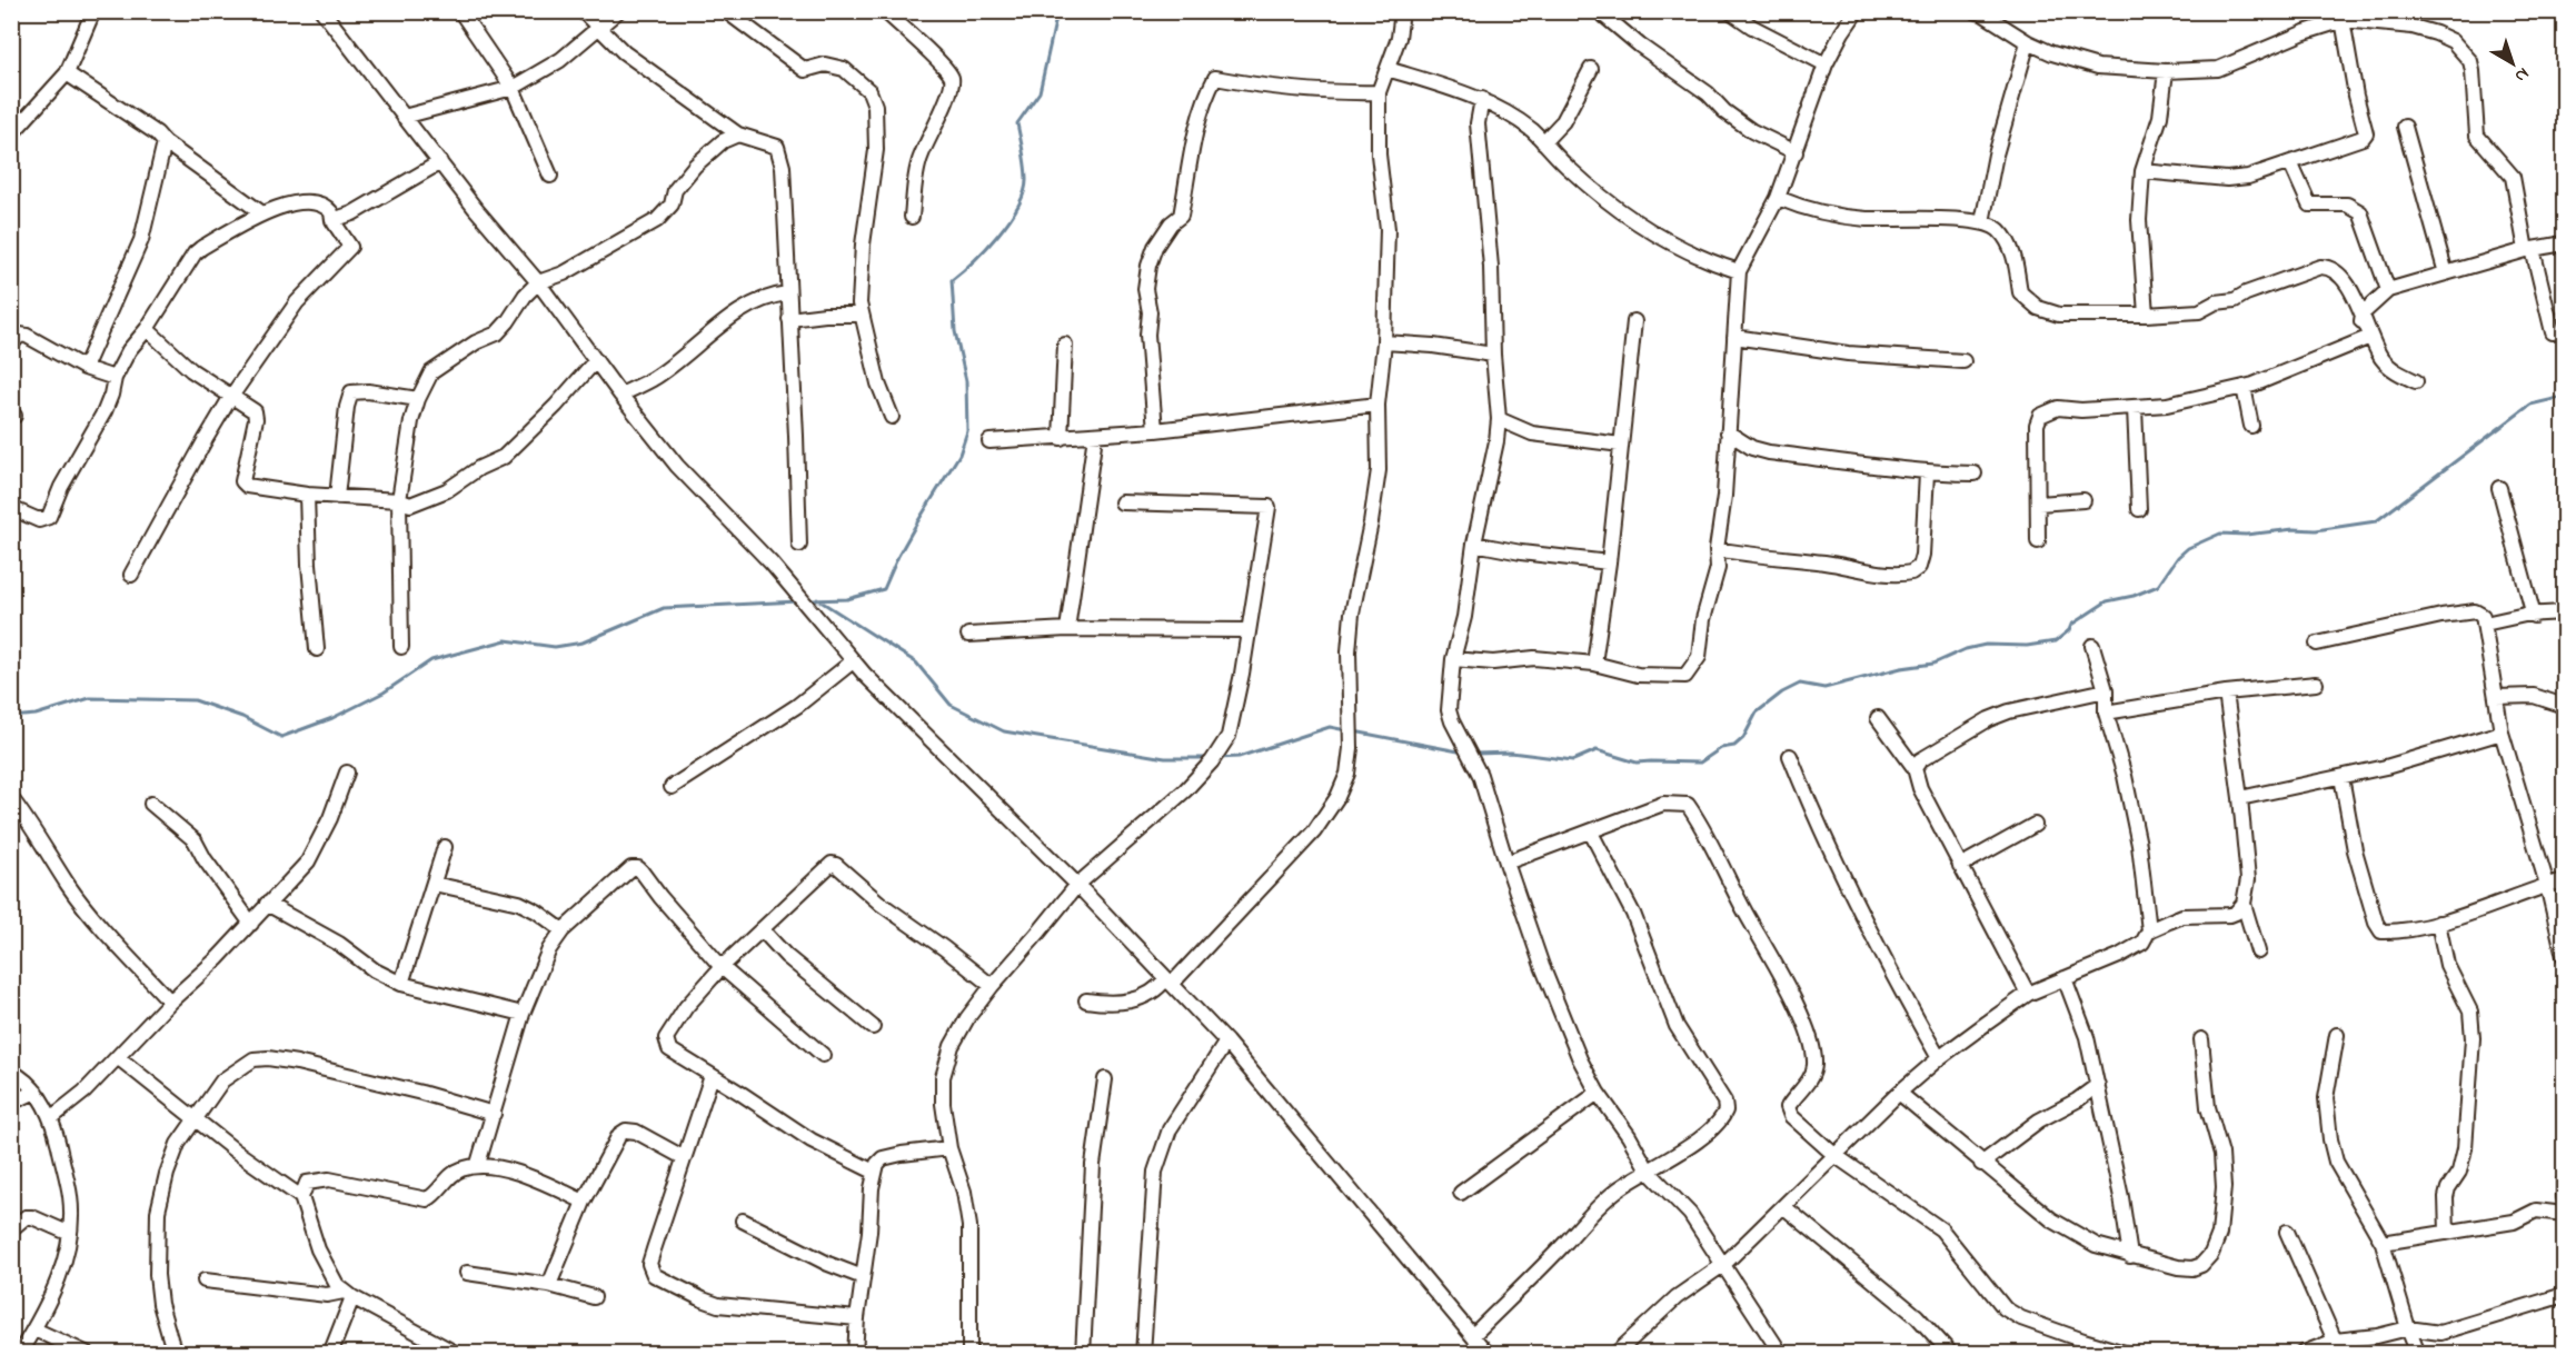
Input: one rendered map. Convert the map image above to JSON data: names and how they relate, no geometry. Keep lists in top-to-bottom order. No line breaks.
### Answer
{"north":"bottom right"}
